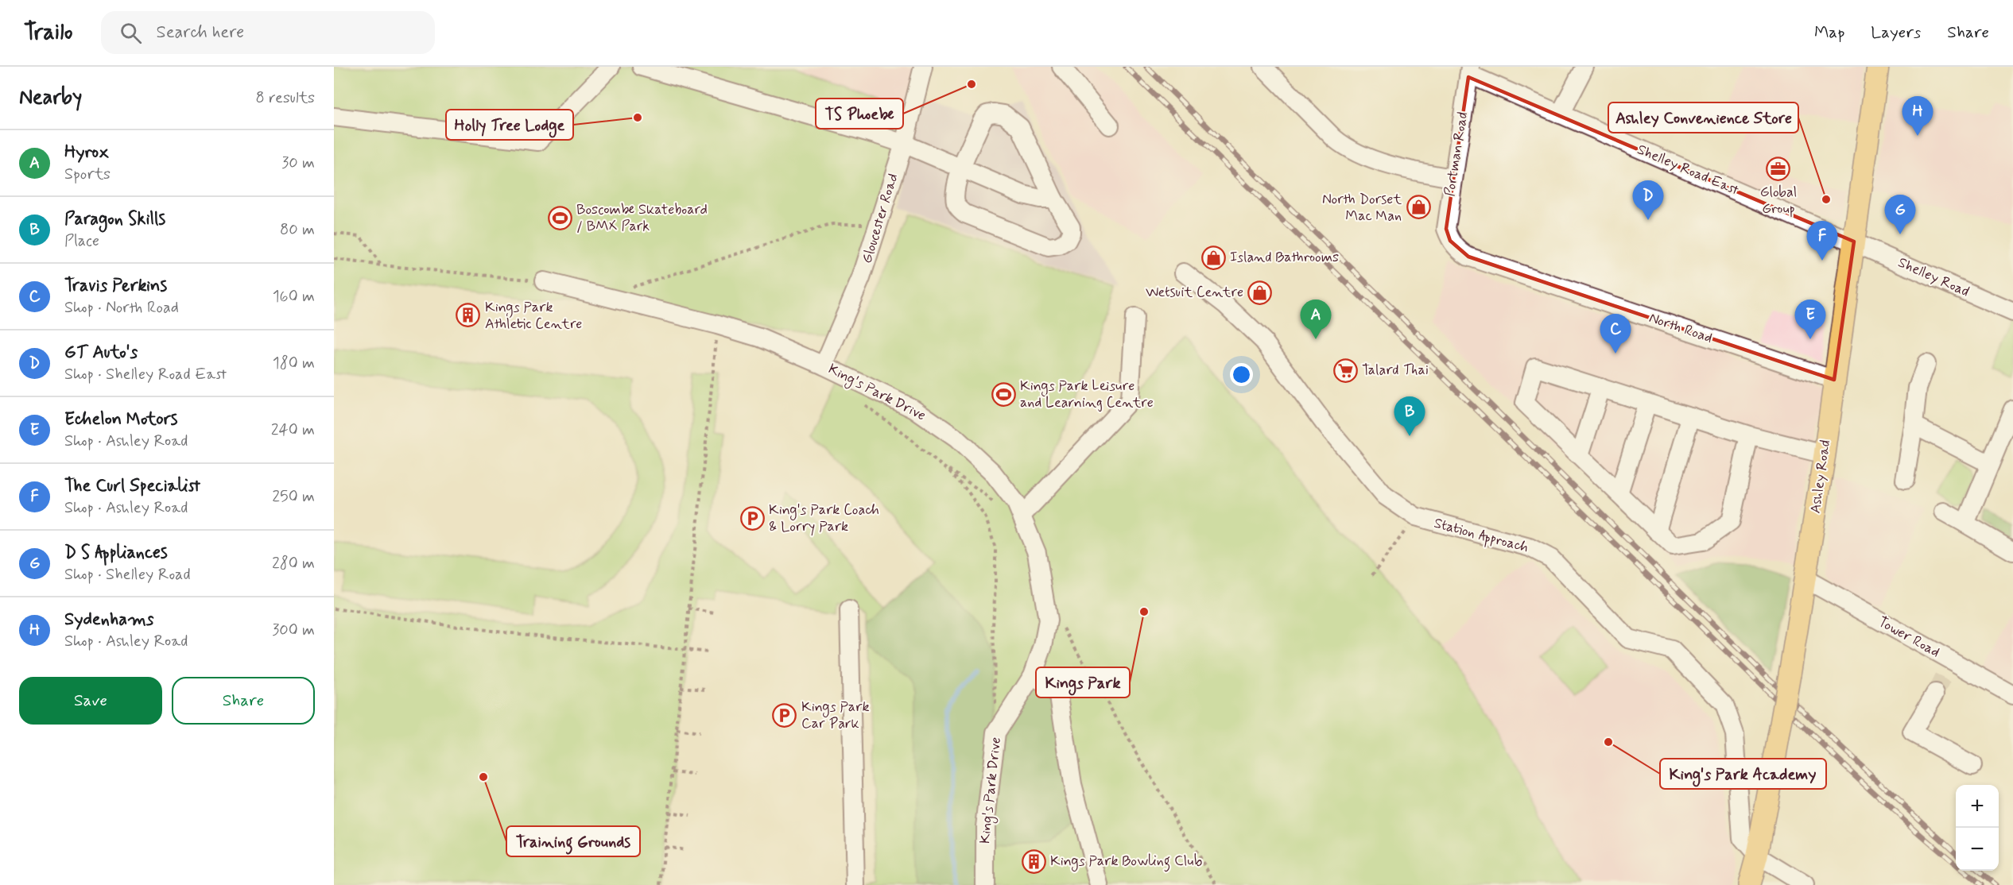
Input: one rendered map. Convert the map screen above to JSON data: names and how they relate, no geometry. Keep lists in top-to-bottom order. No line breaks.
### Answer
{"streets":{"main road":["Ashley Road"],"street":["Portman Road","Shelley Road East","Gloucester Road","Shelley Road","North Road","King's Park Drive","Station Approach","Tower Road"]},"crossings":[["Portman Road","Shelley Road East"],["Portman Road","North Road"],["Shelley Road East","Shelley Road"],["Shelley Road East","Ashley Road"],["Gloucester Road","King's Park Drive"],["Shelley Road","Ashley Road"],["North Road","Ashley Road"],["Ashley Road","Station Approach"],["Ashley Road","Tower Road"]],"places":{"other":["TS Phoebe","Holly Tree Lodge","Ashley Convenience Store","Kings Park","King's Park Academy","Training Grounds"],"office":["Global Group"],"shop":["North Dorset Mac Man","Island Bathrooms","Wetsuit Centre"],"sports":["Boscombe Skateboard / BMX Park","Kings Park Leisure and Learning Centre"],"building":["Kings Park Athletic Centre","Kings Park Bowling Club"],"supermarket":["Talard Thai"],"parking":["King's Park Coach & Lorry Park","Kings Park Car Park"]},"page":{"header":"Trailo","search":"Search here","nav":["Map","Layers","Share"],"heading":["Nearby","8 results"],"pins":["H","D","G","F","A","E","C","B"],"list":[{"mark":"A","name":"Hyrox","note":"Sports","value":"30 m"},{"mark":"B","name":"Paragon Skills","note":"Place","value":"80 m"},{"mark":"C","name":"Travis Perkins","note":"Shop · North Road","value":"160 m"},{"mark":"D","name":"GT Auto's","note":"Shop · Shelley Road East","value":"180 m"},{"mark":"E","name":"Echelon Motors","note":"Shop · Ashley Road","value":"240 m"},{"mark":"F","name":"The Curl Specialist","note":"Shop · Ashley Road","value":"250 m"},{"mark":"G","name":"D S Appliances","note":"Shop · Shelley Road","value":"280 m"},{"mark":"H","name":"Sydenhams","note":"Shop · Ashley Road","value":"300 m"}],"buttons":["Save","Share"],"map_buttons":["+","−"]}}
